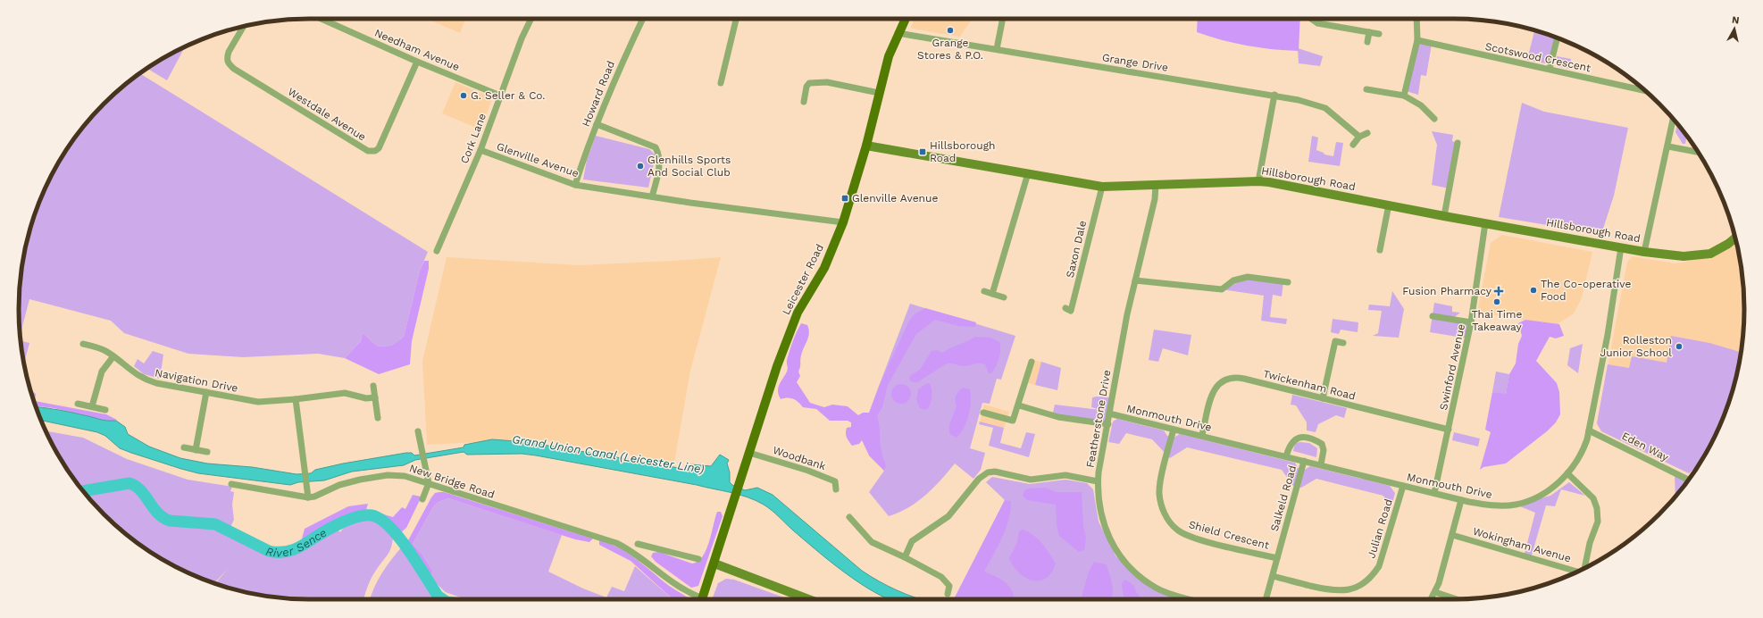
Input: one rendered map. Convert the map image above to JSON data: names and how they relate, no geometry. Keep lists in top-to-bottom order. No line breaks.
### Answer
{"streets":{"main road":["Leicester Road"],"street":["Needham Avenue","Scotswood Crescent","Grange Drive","Howard Road","Westdale Avenue","Cork Lane","Glenville Avenue","Hillsborough Road","Saxon Dale","Swinford Avenue","Navigation Drive","Twickenham Road","Monmouth Drive","Featherstone Drive","Eden Way","Woodbank","New Bridge Road","Salkeld Road","Julian Road","Shield Crescent","Wokingham Avenue"]},"crossings":[["Needham Avenue","Westdale Avenue"],["Needham Avenue","Cork Lane"],["Grange Drive","Leicester Road"],["Howard Road","Glenville Avenue"],["Cork Lane","Glenville Avenue"],["Glenville Avenue","Leicester Road"],["Hillsborough Road","Saxon Dale"],["Hillsborough Road","Leicester Road"],["Hillsborough Road","Swinford Avenue"],["Hillsborough Road","Monmouth Drive"],["Hillsborough Road","Featherstone Drive"],["Leicester Road","Woodbank"],["Swinford Avenue","Twickenham Road"],["Swinford Avenue","Monmouth Drive"],["Twickenham Road","Monmouth Drive"],["Monmouth Drive","Featherstone Drive"],["Monmouth Drive","Eden Way"],["Monmouth Drive","Salkeld Road"],["Monmouth Drive","Julian Road"],["Monmouth Drive","Shield Crescent"],["Salkeld Road","Julian Road"],["Salkeld Road","Shield Crescent"]],"water":["Grand Union Canal (Leicester Line)","River Sence"],"places":{"other":["Grange Stores & P.O.","G. Seller & Co.","Glenhills Sports And Social Club","The Co-operative Food","Thai Time Takeaway","Rolleston Junior School"],"transit":["Hillsborough Road","Glenville Avenue"],"health":["Fusion Pharmacy"]},"north":"top"}
